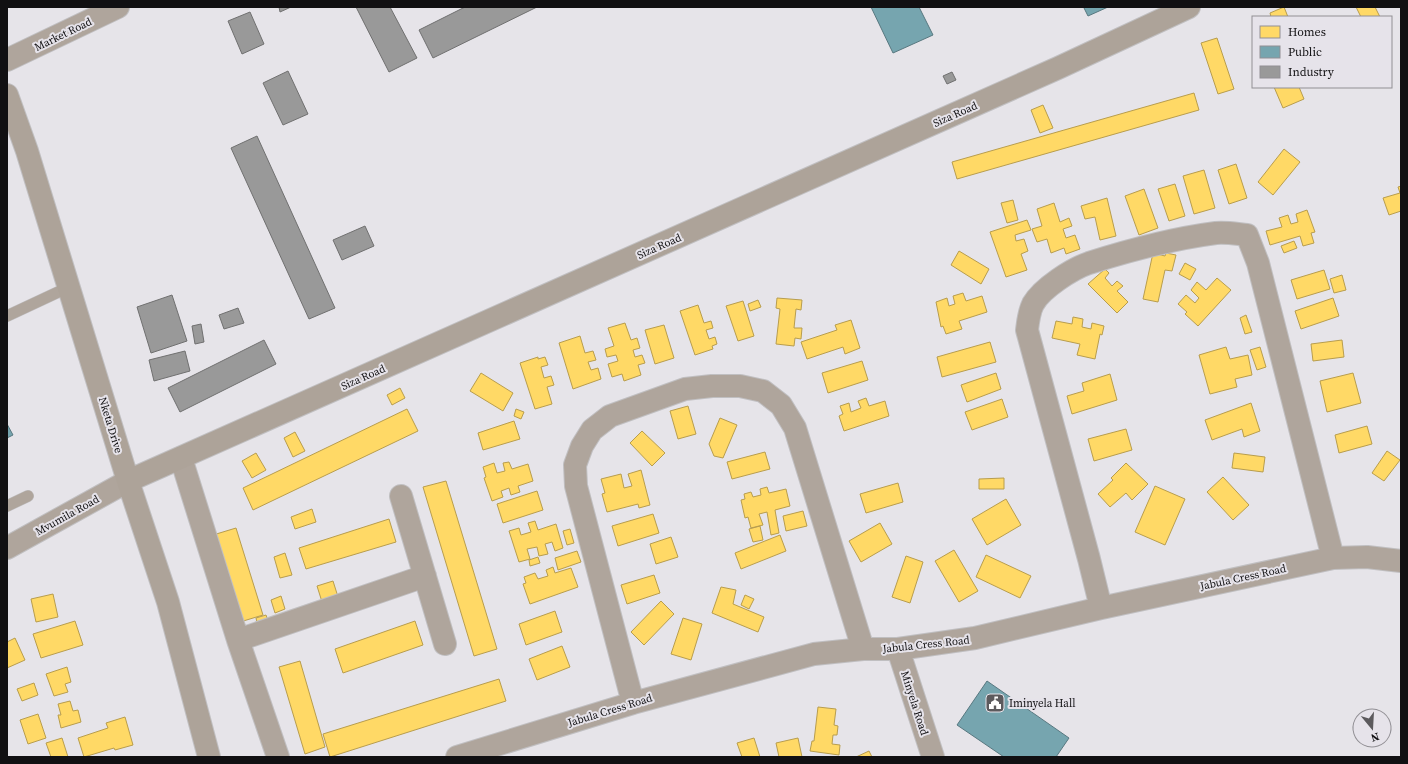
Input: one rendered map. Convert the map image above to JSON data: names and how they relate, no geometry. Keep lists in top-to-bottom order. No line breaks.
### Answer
{"streets":{"street":["Market Road","Siza Road","Nketa Drive","Mvumila Road","Jabula Cress Road","Minyela Road"]},"crossings":[["Siza Road","Nketa Drive"],["Siza Road","Mvumila Road"],["Nketa Drive","Mvumila Road"],["Jabula Cress Road","Minyela Road"]],"places":{"public building":["Iminyela Hall"]},"legend":["Homes","Public","Industry"],"north":"bottom"}
